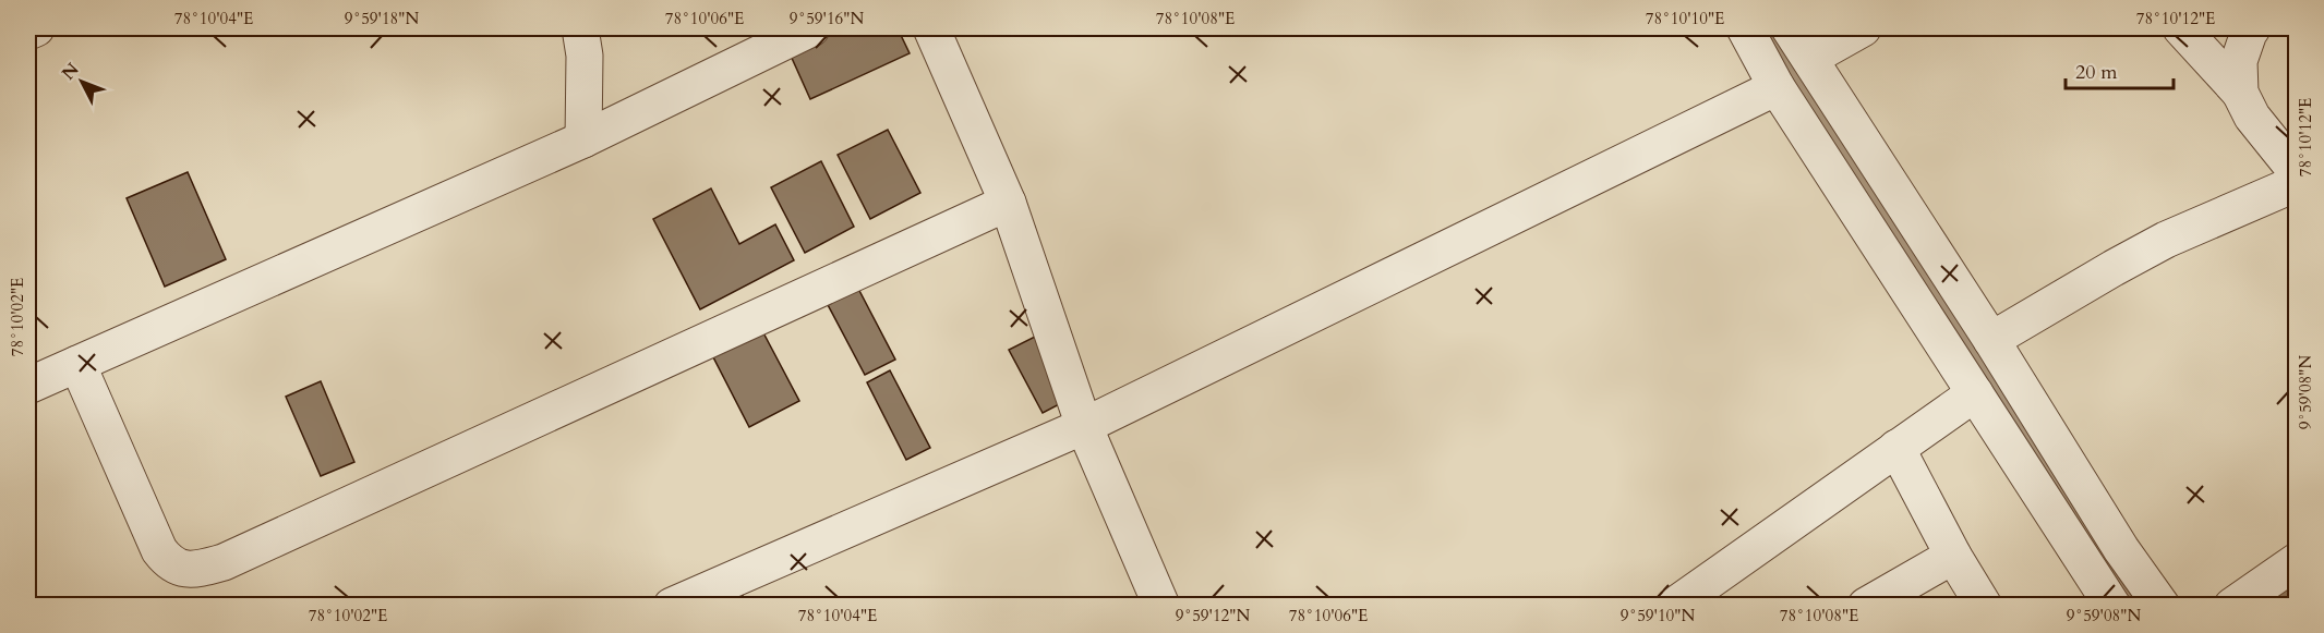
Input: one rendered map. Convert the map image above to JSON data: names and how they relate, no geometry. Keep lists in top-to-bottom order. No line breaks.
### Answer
{"scale_bar":"20 m","north":"top left","coordinates":["78°10'04\"E","9°59'18\"N","78°10'06\"E","9°59'16\"N","78°10'08\"E","78°10'10\"E","78°10'12\"E","78°10'02\"E","9°59'08\"N","9°59'12\"N","9°59'10\"N"]}
